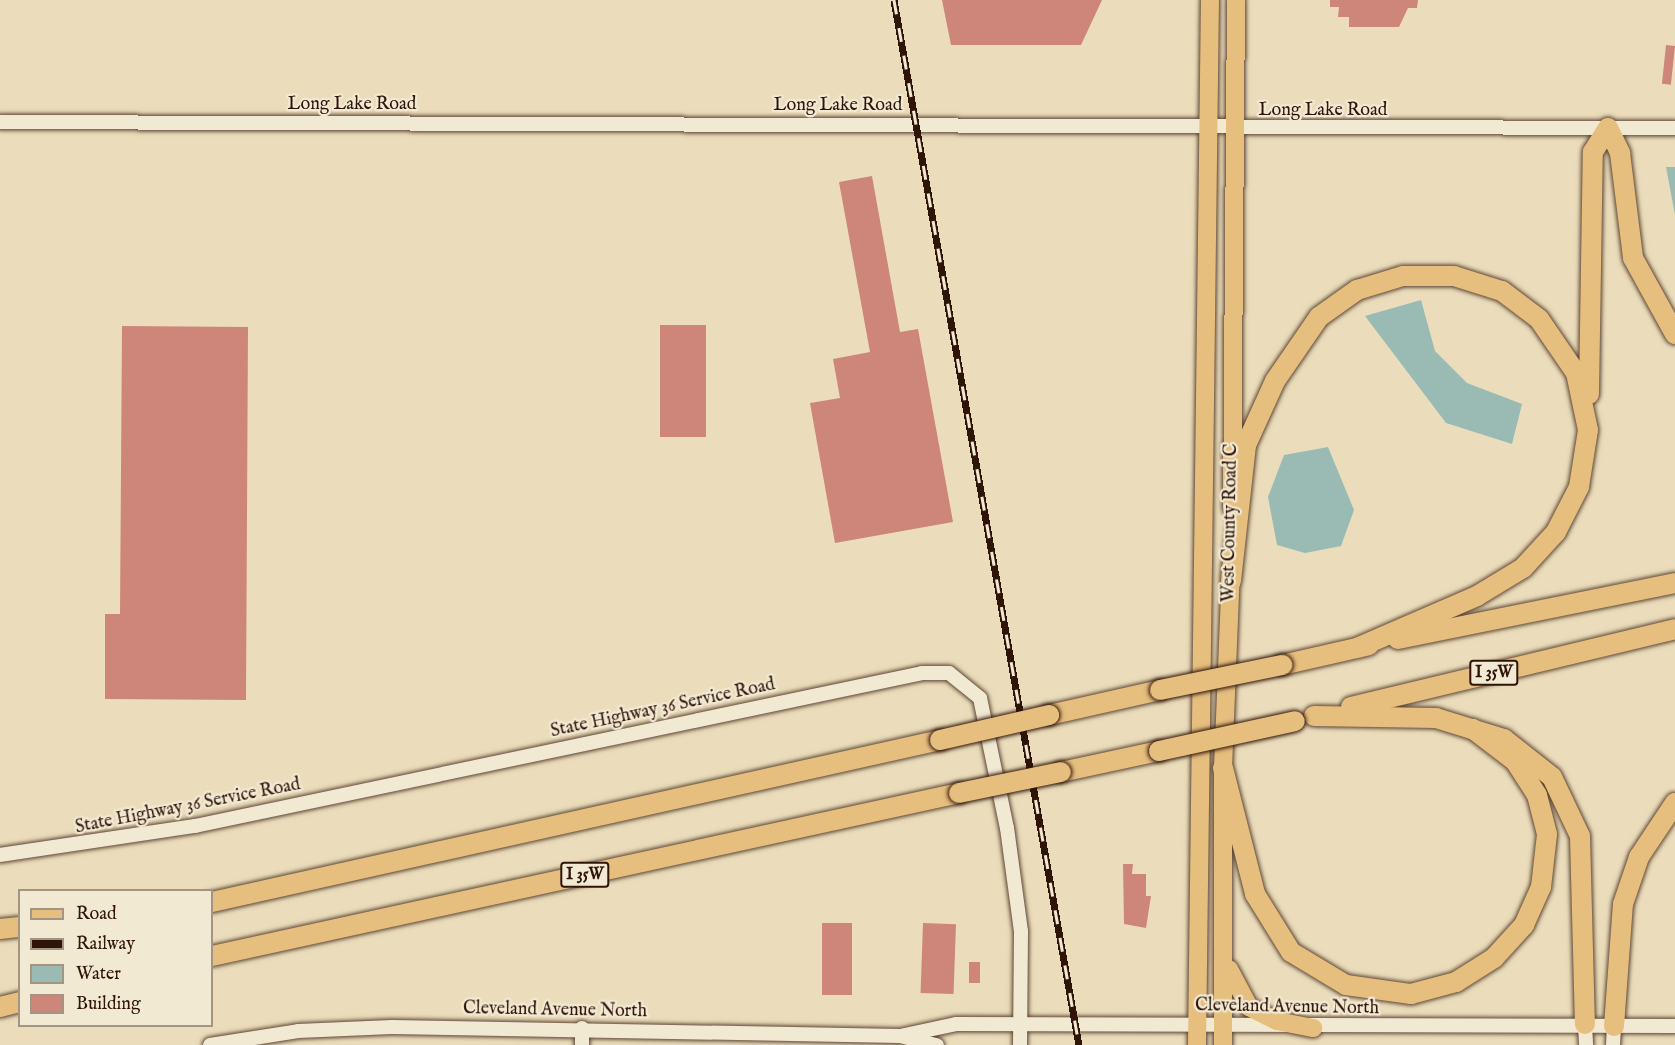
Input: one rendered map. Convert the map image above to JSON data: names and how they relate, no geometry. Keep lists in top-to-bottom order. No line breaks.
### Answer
{"streets":{"highway":["I 35W"],"main road":["West County Road C"],"street":["Long Lake Road","State Highway 36 Service Road","Cleveland Avenue North"]},"crossings":[["Long Lake Road","West County Road C"],["West County Road C","Cleveland Avenue North"],["State Highway 36 Service Road","Cleveland Avenue North"]],"legend":["Road","Railway","Water","Building"]}
